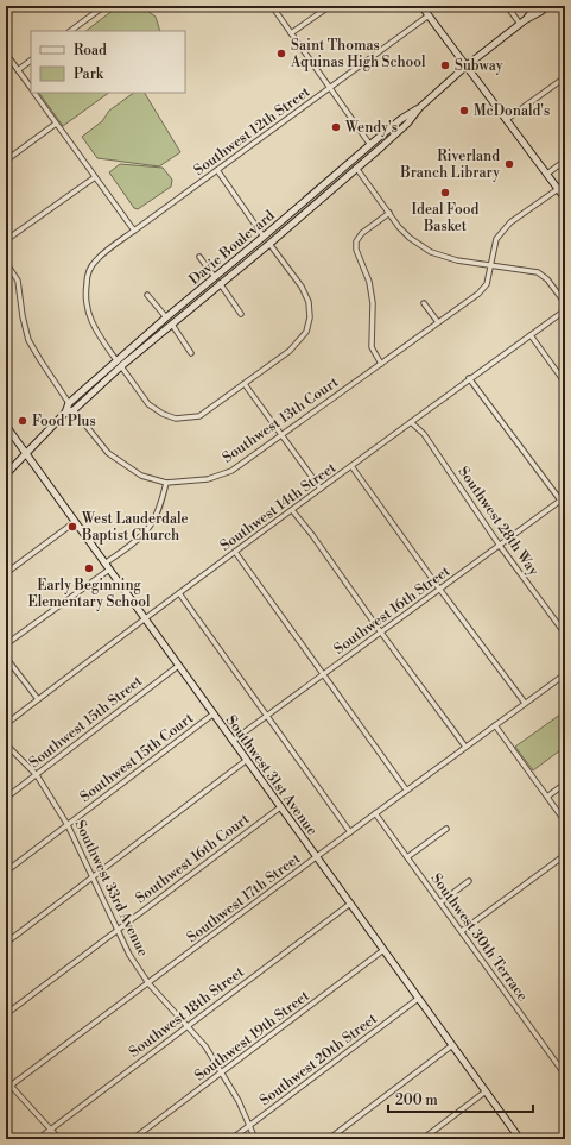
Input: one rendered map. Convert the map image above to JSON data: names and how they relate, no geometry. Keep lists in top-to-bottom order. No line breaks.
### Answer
{"streets":{"main road":["Davie Boulevard","Southwest 31st Avenue"],"street":["Southwest 12th Street","Southwest 13th Court","Southwest 14th Street","Southwest 28th Way","Southwest 16th Street","Southwest 15th Street","Southwest 15th Court","Southwest 16th Court","Southwest 33rd Avenue","Southwest 17th Street","Southwest 30th Terrace","Southwest 18th Street","Southwest 19th Street","Southwest 20th Street"]},"crossings":[["Southwest 12th Street","Davie Boulevard"],["Davie Boulevard","Southwest 31st Avenue"],["Southwest 14th Street","Southwest 28th Way"],["Southwest 14th Street","Southwest 31st Avenue"],["Southwest 28th Way","Southwest 16th Street"],["Southwest 16th Street","Southwest 31st Avenue"],["Southwest 15th Street","Southwest 31st Avenue"],["Southwest 15th Street","Southwest 33rd Avenue"],["Southwest 15th Court","Southwest 31st Avenue"],["Southwest 15th Court","Southwest 33rd Avenue"],["Southwest 31st Avenue","Southwest 16th Court"],["Southwest 31st Avenue","Southwest 17th Street"],["Southwest 31st Avenue","Southwest 18th Street"],["Southwest 31st Avenue","Southwest 19th Street"],["Southwest 31st Avenue","Southwest 20th Street"],["Southwest 16th Court","Southwest 33rd Avenue"],["Southwest 33rd Avenue","Southwest 17th Street"],["Southwest 33rd Avenue","Southwest 18th Street"],["Southwest 33rd Avenue","Southwest 19th Street"],["Southwest 33rd Avenue","Southwest 20th Street"],["Southwest 17th Street","Southwest 30th Terrace"]],"places":["Saint Thomas Aquinas High School","Subway","McDonald's","Wendy's","Riverland Branch Library","Ideal Food Basket","Food Plus","West Lauderdale Baptist Church","Early Beginning Elementary School"],"legend":["Road","Park"],"scale_bar":"200 m"}
